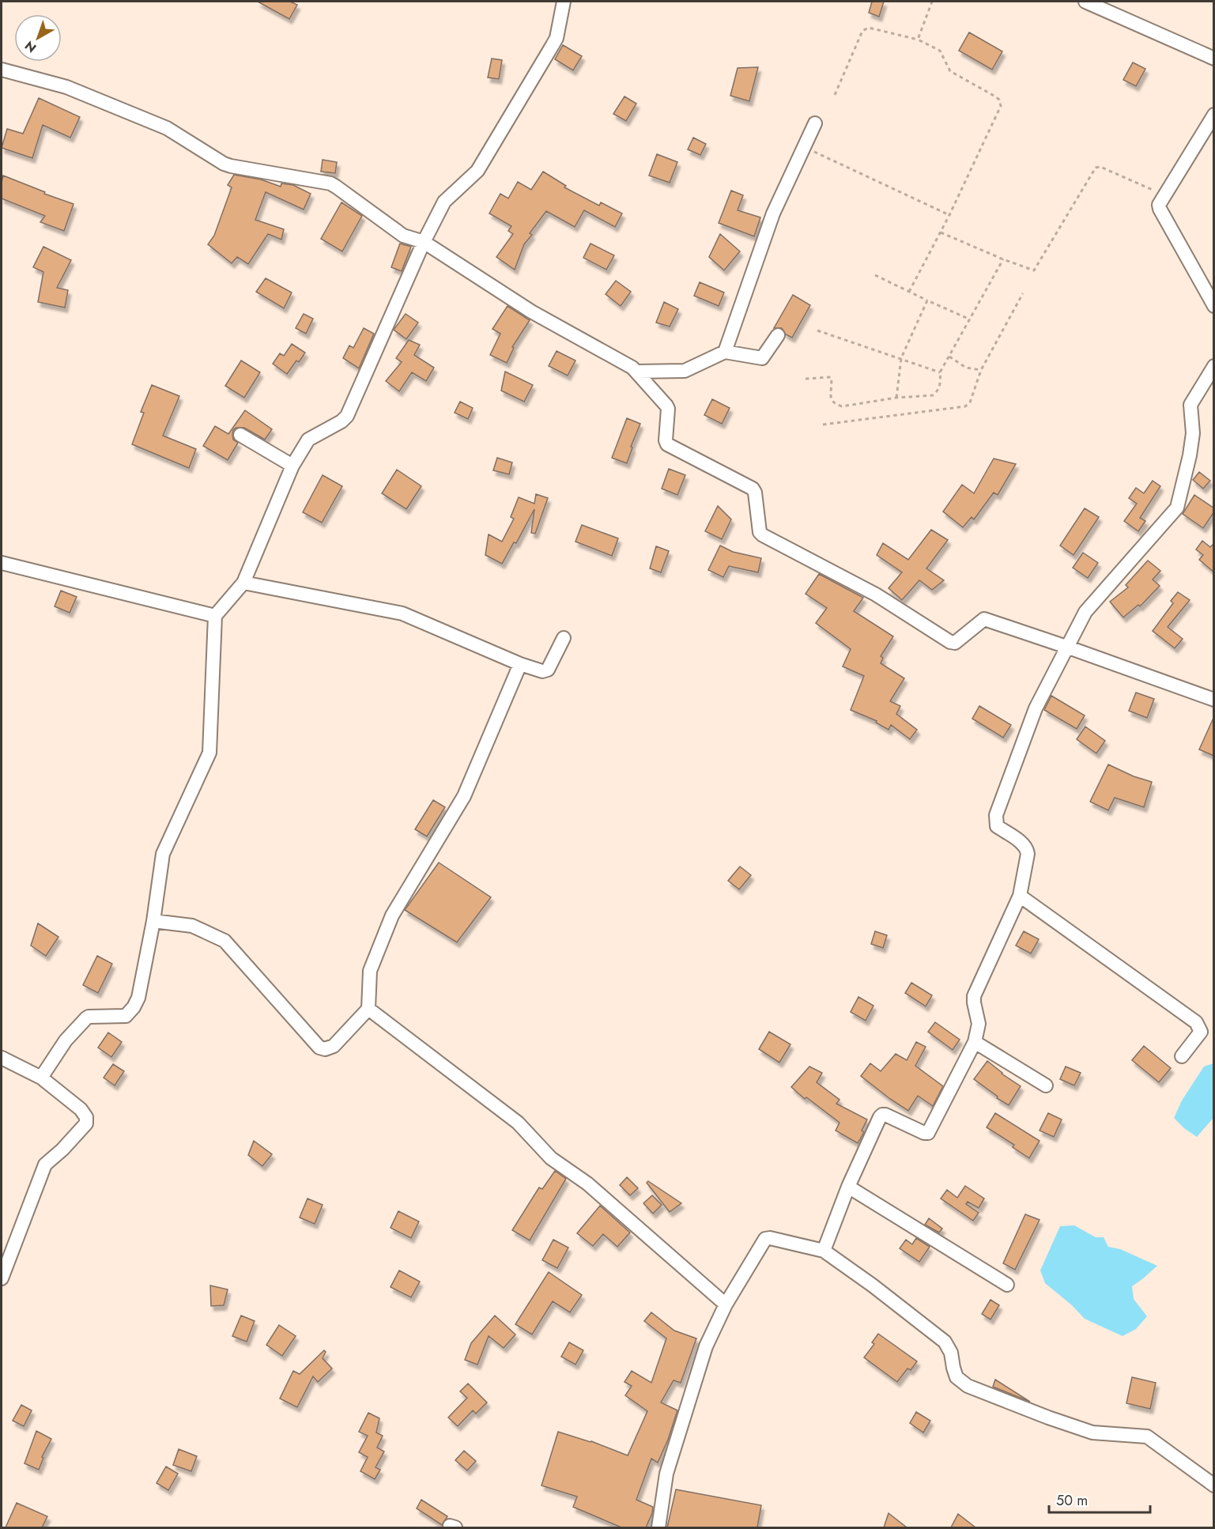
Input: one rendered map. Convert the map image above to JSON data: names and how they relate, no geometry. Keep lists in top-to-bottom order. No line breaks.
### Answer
{"scale_bar":"50 m","north":"bottom left"}
